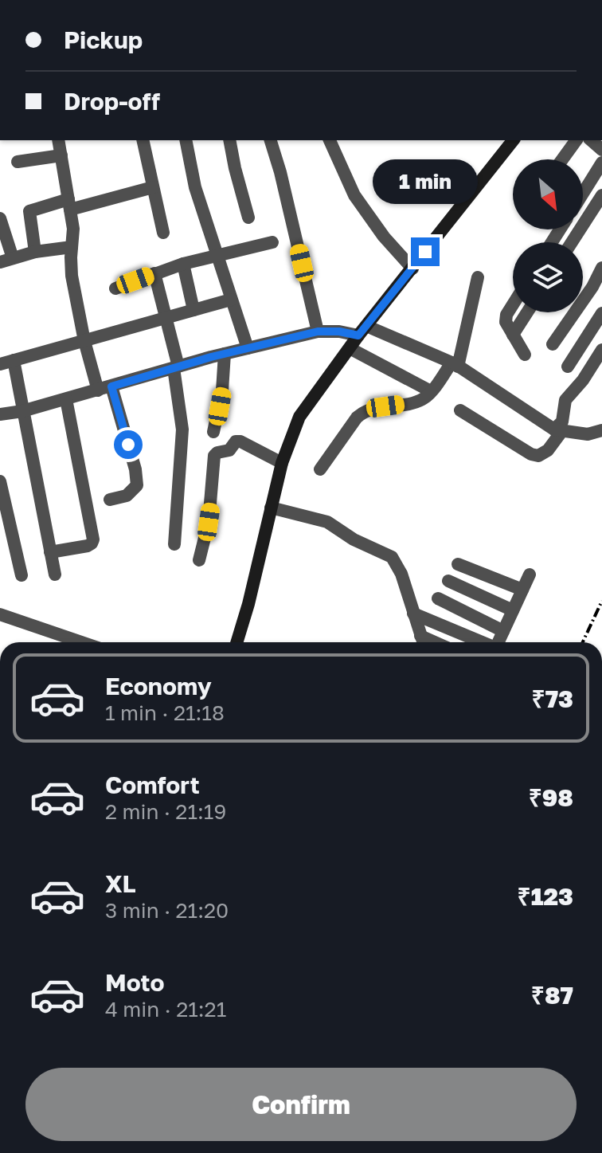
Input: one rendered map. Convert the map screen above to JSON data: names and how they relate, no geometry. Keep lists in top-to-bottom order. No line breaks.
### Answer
{"north":"bottom right","page":{"banner":["Pickup","Drop-off"],"bubble":"1 min","list":[{"name":"Economy","note":"1 min · 21:18","value":"₹73"},{"name":"Comfort","note":"2 min · 21:19","value":"₹98"},{"name":"XL","note":"3 min · 21:20","value":"₹123"},{"name":"Moto","note":"4 min · 21:21","value":"₹87"}],"buttons":"Confirm"}}
